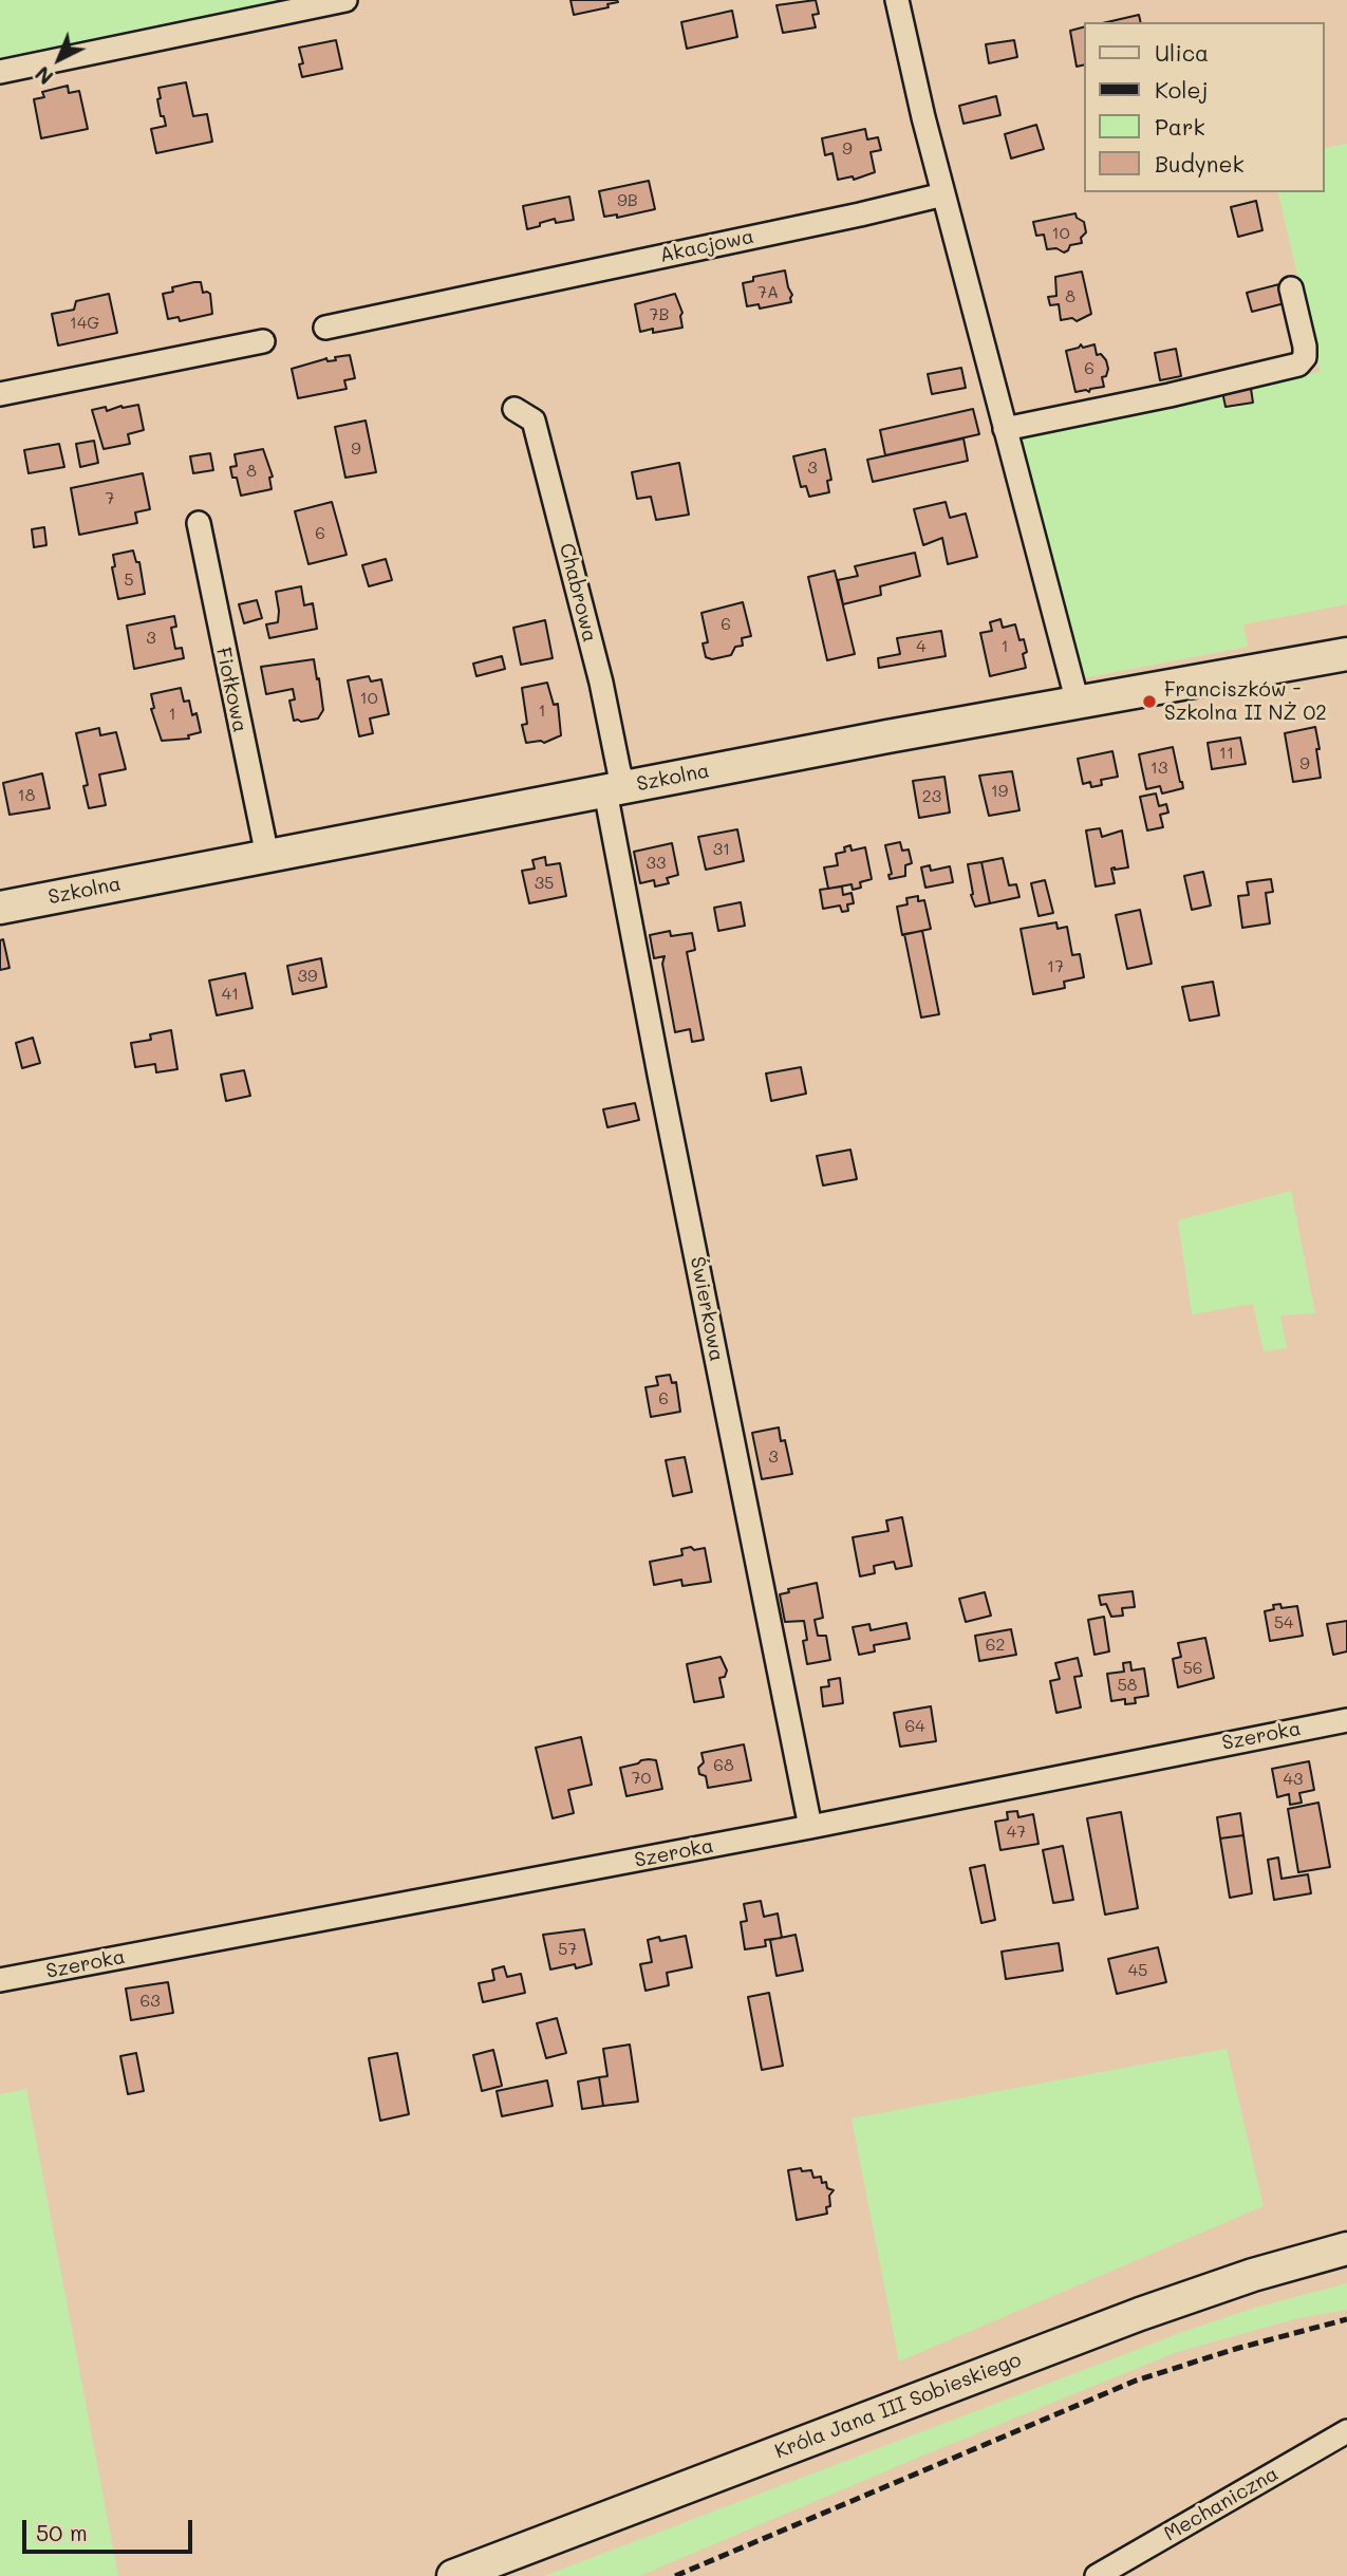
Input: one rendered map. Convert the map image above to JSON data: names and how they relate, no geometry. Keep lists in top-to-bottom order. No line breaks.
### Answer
{"streets":{"street":["Akacjowa","Chabrowa","Fiołkowa","Szkolna","Świerkowa","Szeroka","Króla Jana III Sobieskiego","Mechaniczna"]},"crossings":[["Chabrowa","Szkolna"],["Chabrowa","Świerkowa"],["Fiołkowa","Szkolna"],["Szkolna","Świerkowa"],["Świerkowa","Szeroka"]],"places":["Franciszków - Szkolna II NŻ 02"],"house_numbers":["9","9B","10","7A","8","7B","14G","6","9","3","8","7","6","5","6","3","4","1","10","1","1","11","9","13","19","18","23","31","33","35","17","39","41","6","3","54","62","56","58","64","68","70","43","47","57","45","63"],"legend":["Ulica","Kolej","Park","Budynek"],"scale_bar":"50 m","north":"bottom left"}
